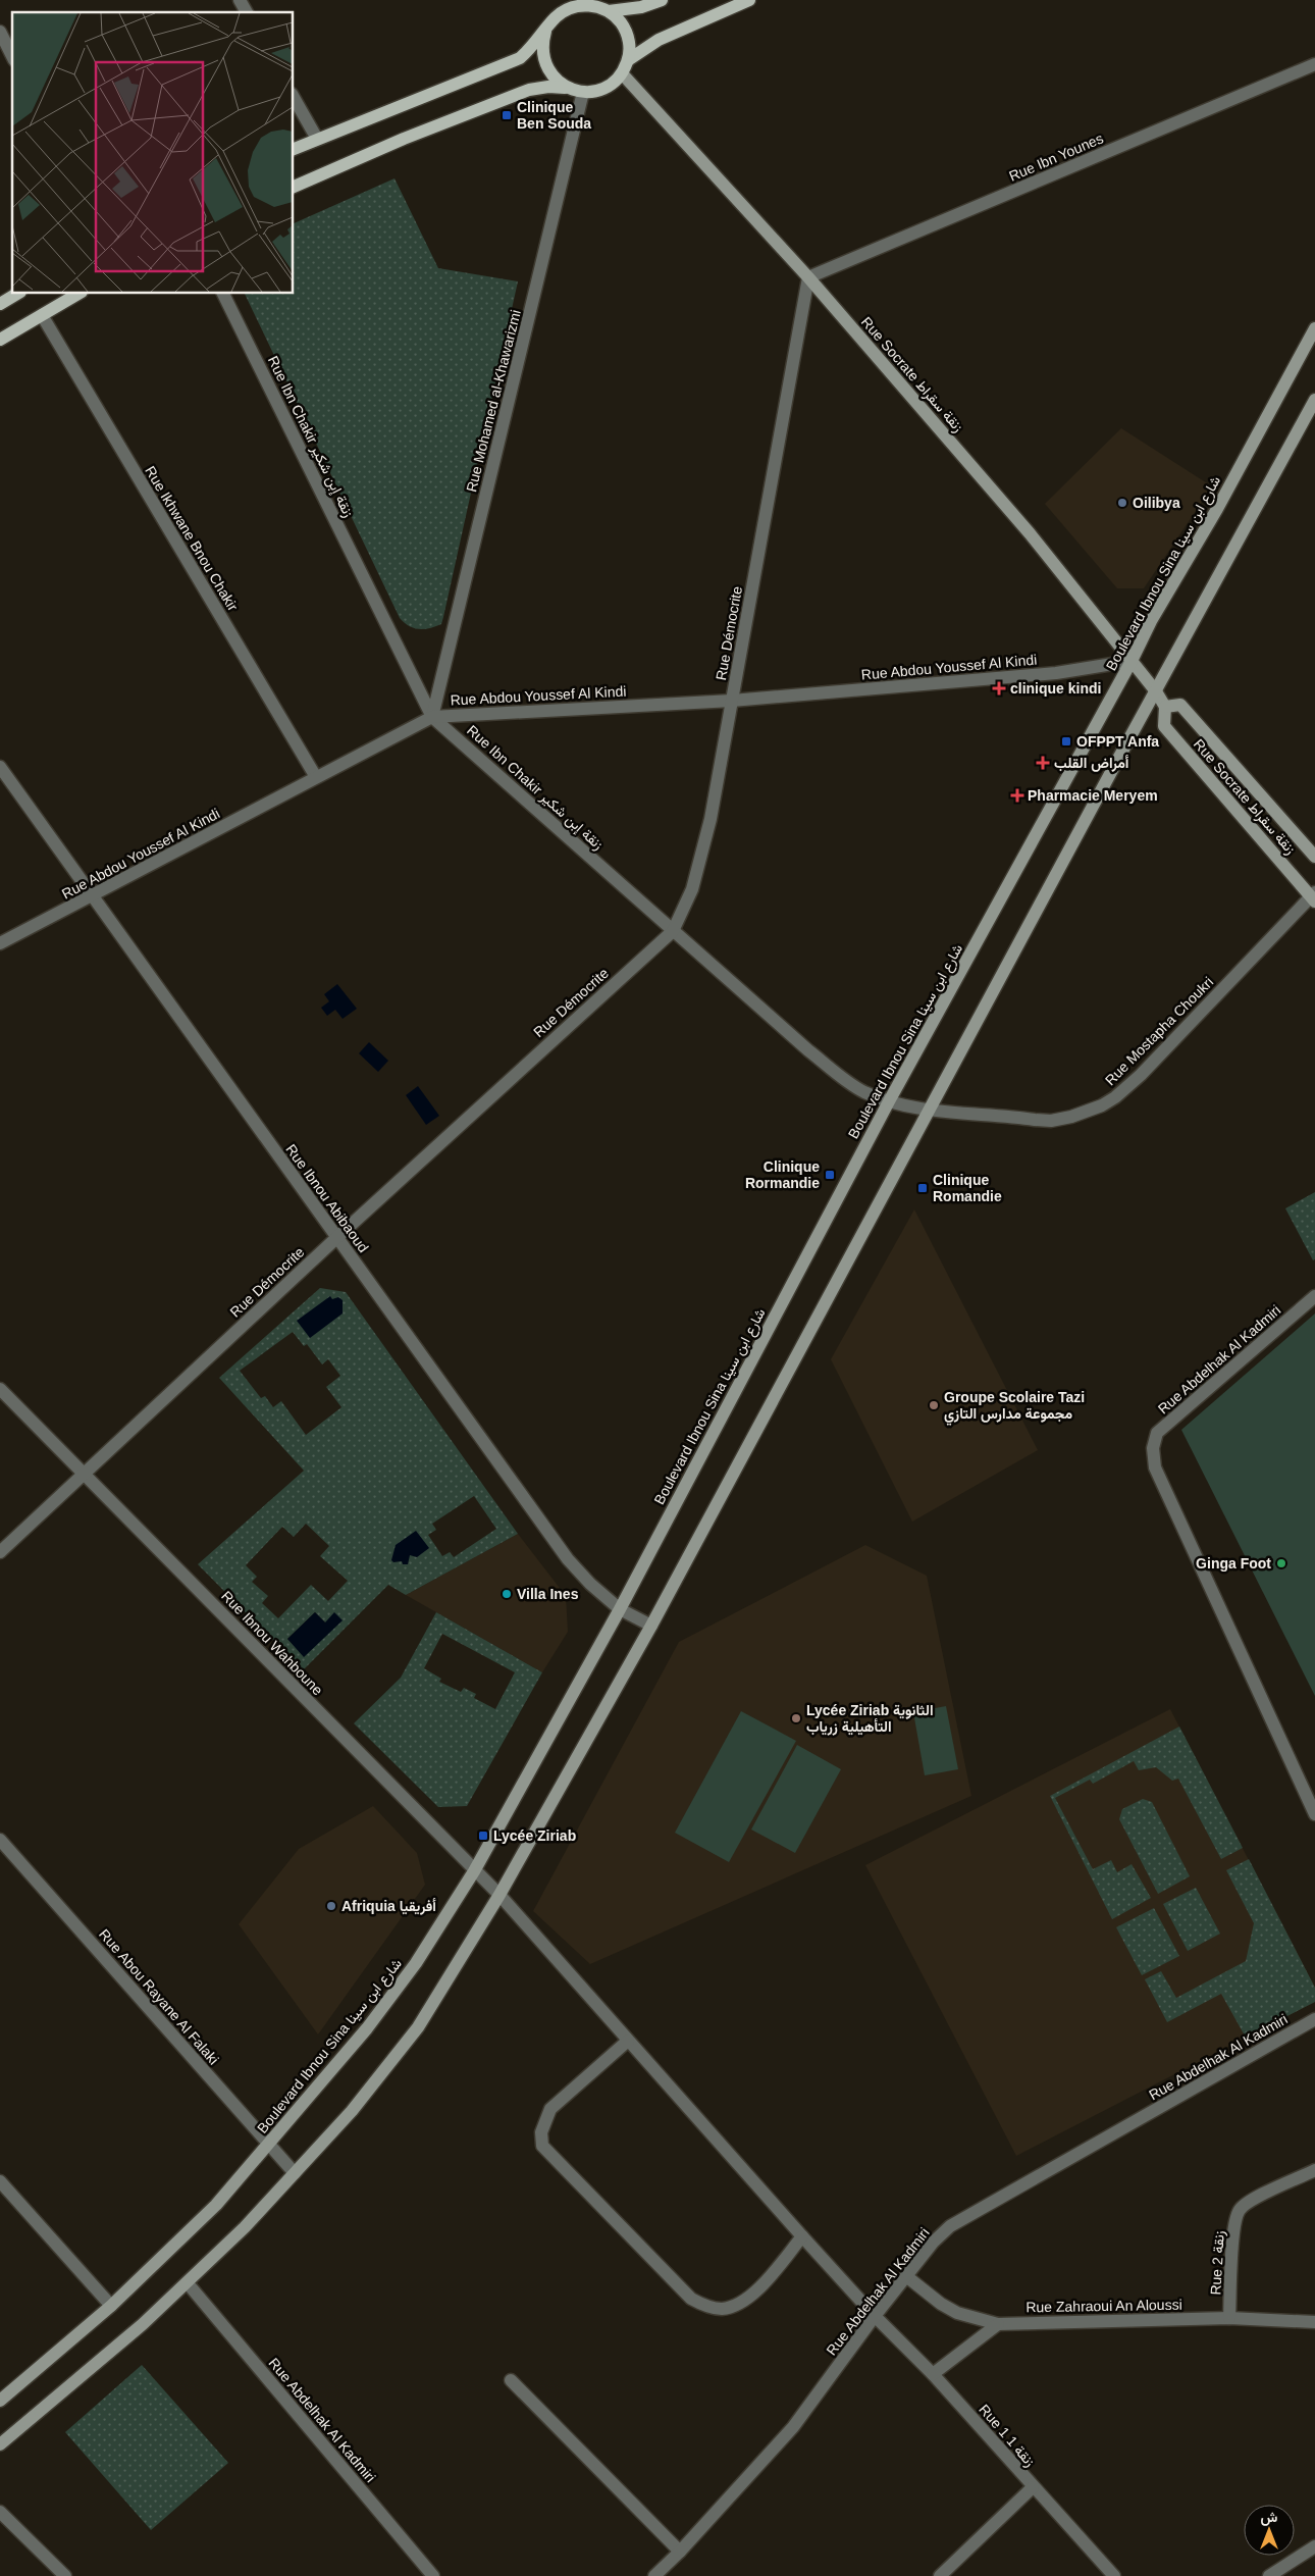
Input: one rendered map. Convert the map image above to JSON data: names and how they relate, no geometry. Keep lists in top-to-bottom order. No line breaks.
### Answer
{"streets":{"main road":["Rue Socrate زنقة سقراط","Boulevard Ibnou Sina شارع ابن سينا"],"street":["Rue Ibn Younes","Rue Mohamed al-Khawarizmi","Rue Ibn Chakir زنقة إبن شكير","Rue Ikhwane Bnou Chakir","Rue Démocrite","Rue Abdou Youssef Al Kindi","Rue Mostapha Choukri","Rue Ibnou Abibaoud","Rue Abdelhak Al Kadmiri","Rue Ibnou Wahboune","Rue Abou Rayane Al Falaki","Rue 2 زنقة","Rue Zahraoui An Aloussi","Rue 1 زنقة 1"]},"crossings":[["Rue Ibn Younes","Rue Socrate زنقة سقراط"],["Rue Ibn Younes","Rue Démocrite"],["Rue Socrate زنقة سقراط","Rue Mohamed al-Khawarizmi"],["Rue Socrate زنقة سقراط","Boulevard Ibnou Sina شارع ابن سينا"],["Rue Socrate زنقة سقراط","Rue Démocrite"],["Rue Socrate زنقة سقراط","Rue Abdou Youssef Al Kindi"],["Rue Socrate زنقة سقراط","Rue Mostapha Choukri"],["Rue Mohamed al-Khawarizmi","Rue Ibn Chakir زنقة إبن شكير"],["Rue Mohamed al-Khawarizmi","Rue Abdou Youssef Al Kindi"],["Rue Ibn Chakir زنقة إبن شكير","Boulevard Ibnou Sina شارع ابن سينا"],["Rue Ibn Chakir زنقة إبن شكير","Rue Démocrite"],["Rue Ibn Chakir زنقة إبن شكير","Rue Abdou Youssef Al Kindi"],["Rue Ibn Chakir زنقة إبن شكير","Rue Mostapha Choukri"],["Rue Ikhwane Bnou Chakir","Rue Abdou Youssef Al Kindi"],["Boulevard Ibnou Sina شارع ابن سينا","Rue Abdou Youssef Al Kindi"],["Boulevard Ibnou Sina شارع ابن سينا","Rue Mostapha Choukri"],["Boulevard Ibnou Sina شارع ابن سينا","Rue Ibnou Abibaoud"],["Boulevard Ibnou Sina شارع ابن سينا","Rue Ibnou Wahboune"],["Boulevard Ibnou Sina شارع ابن سينا","Rue Abou Rayane Al Falaki"],["Rue Démocrite","Rue Abdou Youssef Al Kindi"],["Rue Démocrite","Rue Ibnou Abibaoud"],["Rue Démocrite","Rue Ibnou Wahboune"],["Rue Abdou Youssef Al Kindi","Rue Ibnou Abibaoud"],["Rue Abdelhak Al Kadmiri","Rue Zahraoui An Aloussi"],["Rue Abdelhak Al Kadmiri","Rue 1 زنقة 1"],["Rue Ibnou Wahboune","Rue 1 زنقة 1"],["Rue 2 زنقة","Rue Zahraoui An Aloussi"]],"places":{"transit":["Clinique Ben Souda","OFPPT Anfa","Clinique Rormandie","Clinique Romandie","Lycée Ziriab"],"other":["Oilibya","Groupe Scolaire Tazi مجموعة مدارس التازي","Ginga Foot","Villa Ines","Lycée Ziriab الثانوية التأهيلية زرياب","Afriquia أفريقيا"],"health":["clinique kindi","أمراض القلب","Pharmacie Meryem"]},"north":"top"}
